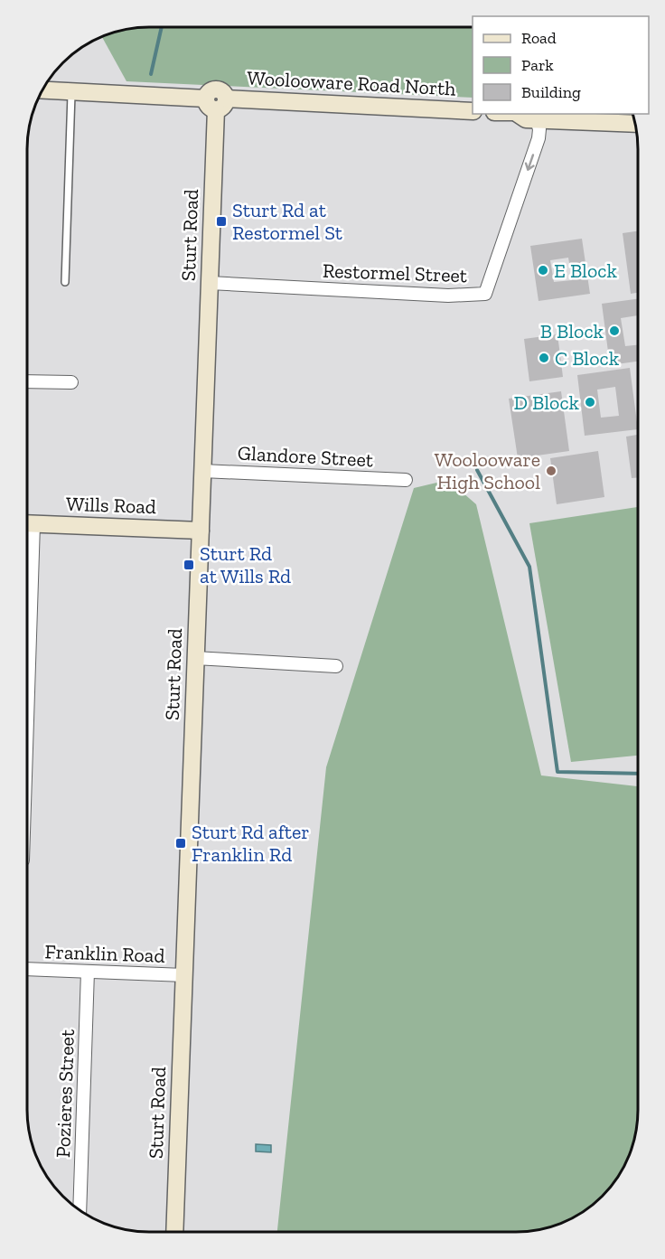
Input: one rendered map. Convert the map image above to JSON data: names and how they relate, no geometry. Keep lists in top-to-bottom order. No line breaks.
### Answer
{"streets":{"street":["Woolooware Road North","Sturt Road","Restormel Street","Glandore Street","Wills Road","Franklin Road","Pozieres Street"]},"crossings":[["Woolooware Road North","Sturt Road"],["Sturt Road","Restormel Street"],["Sturt Road","Glandore Street"],["Sturt Road","Wills Road"],["Sturt Road","Franklin Road"],["Franklin Road","Pozieres Street"]],"places":{"transit":["Sturt Rd at Restormel St","Sturt Rd at Wills Rd","Sturt Rd after Franklin Rd"],"other":["E Block","B Block","C Block","D Block","Woolooware High School"]},"legend":["Road","Park","Building"]}
